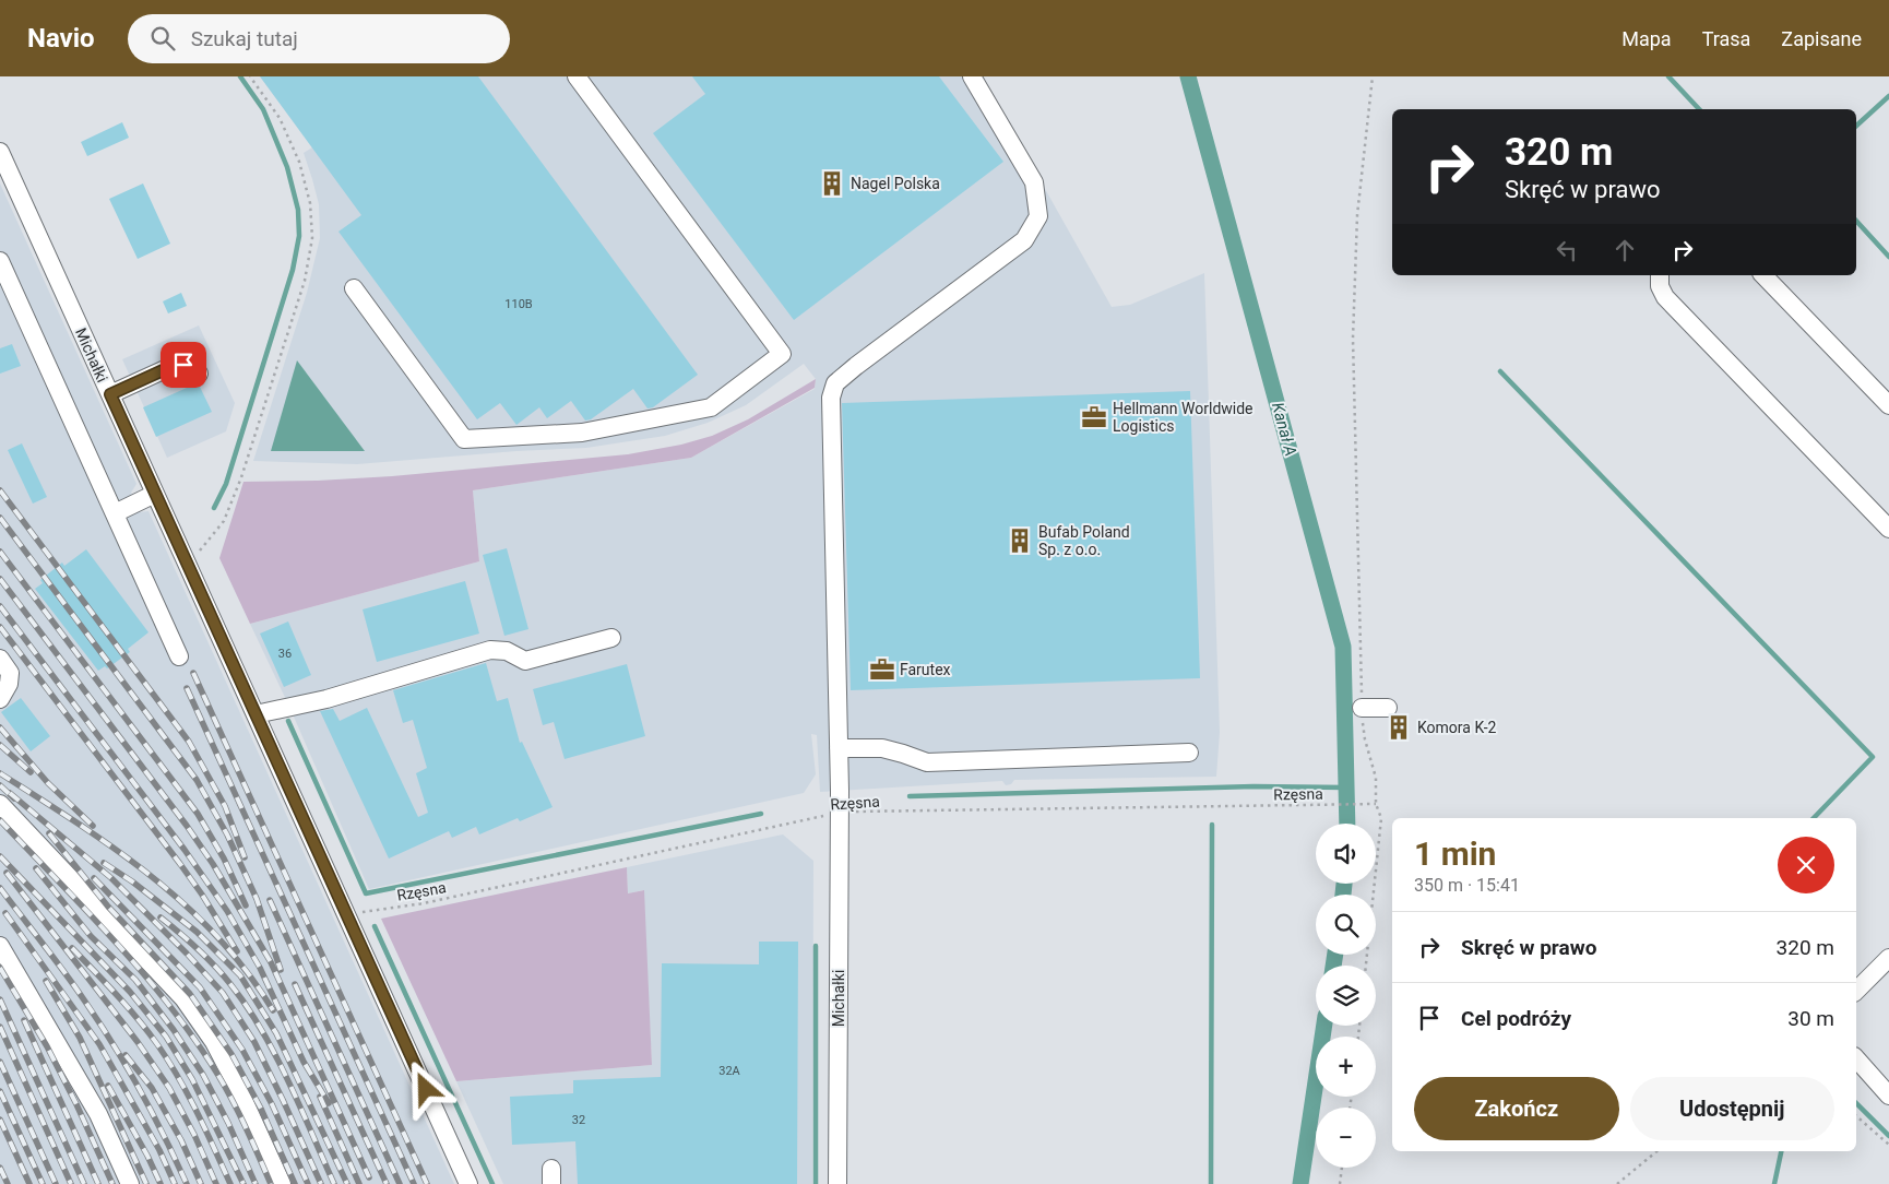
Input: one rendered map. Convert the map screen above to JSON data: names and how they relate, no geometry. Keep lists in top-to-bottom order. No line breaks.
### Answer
{"streets":{"street":["Michałki"],"path":["Rzęsna"]},"crossings":[["Michałki","Rzęsna"]],"water":["Kanał A"],"places":{"building":["Nagel Polska","Bufab Poland Sp. z o.o.","Komora K-2"],"office":["Hellmann Worldwide Logistics","Farutex"]},"house_numbers":["110B","36","32A","32"],"page":{"header":"Navio","search":"Szukaj tutaj","nav":["Mapa","Trasa","Zapisane"],"turn":["320 m","Skręć w prawo"],"heading":["1 min","350 m · 15:41"],"map_buttons":["+","−"],"list":[{"name":"Skręć w prawo","value":"320 m"},{"name":"Cel podróży","value":"30 m"}],"buttons":["Zakończ","Udostępnij"]}}
